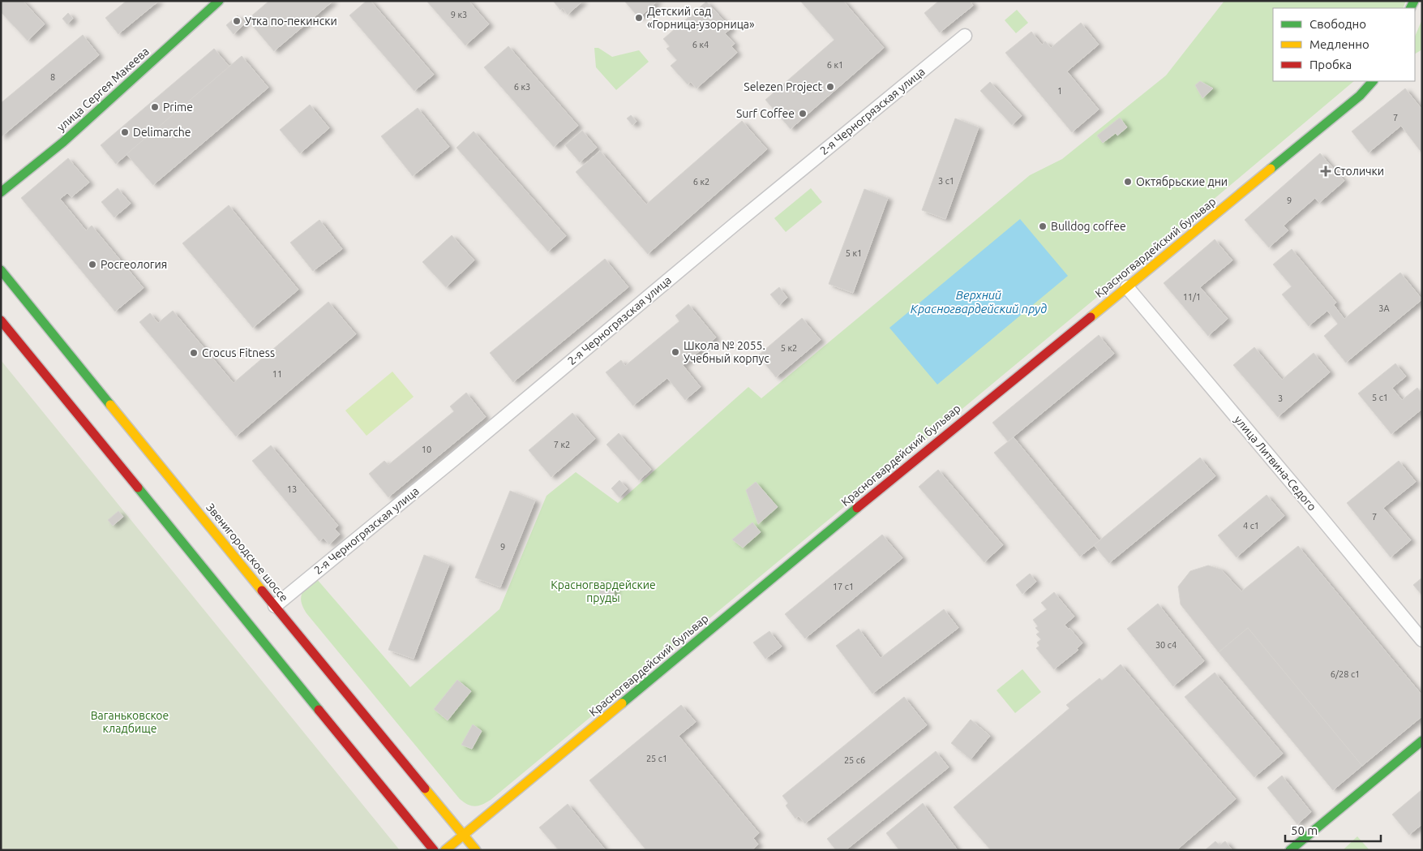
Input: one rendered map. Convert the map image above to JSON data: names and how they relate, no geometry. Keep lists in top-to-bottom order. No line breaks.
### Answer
{"streets":{"street":["улица Сергея Макеева","2-я Черногрязская улица","Красногвардейский бульвар","улица Литвина-Седого","Звенигородское шоссе"]},"crossings":[["2-я Черногрязская улица","Звенигородское шоссе"],["Красногвардейский бульвар","улица Литвина-Седого"],["Красногвардейский бульвар","Звенигородское шоссе"]],"water":["Верхний Красногвардейский пруд"],"parks":["Красногвардейские пруды","Ваганьковское кладбище"],"places":{"other":["Детский сад «Горница-узорница»","Утка по-пекински","Selezen Project","Prime","Surf Coffee","Delimarche","Октябрьские дни","Bulldog coffee","Росгеология","Школа № 2055. Учебный корпус","Crocus Fitness"],"health":["Столички"]},"house_numbers":["9 к3","6 к4","6 к1","8","6 к3","1","7","3 с1","6 к2","9","5 к1","11/1","3А","5 к2","11","5 с1","3","7 к2","10","13","7","4 с1","9","17 с1","30 с4","6/28 с1","25 с1","25 с6"],"legend":["Свободно","Медленно","Пробка"],"scale_bar":"50 m"}
